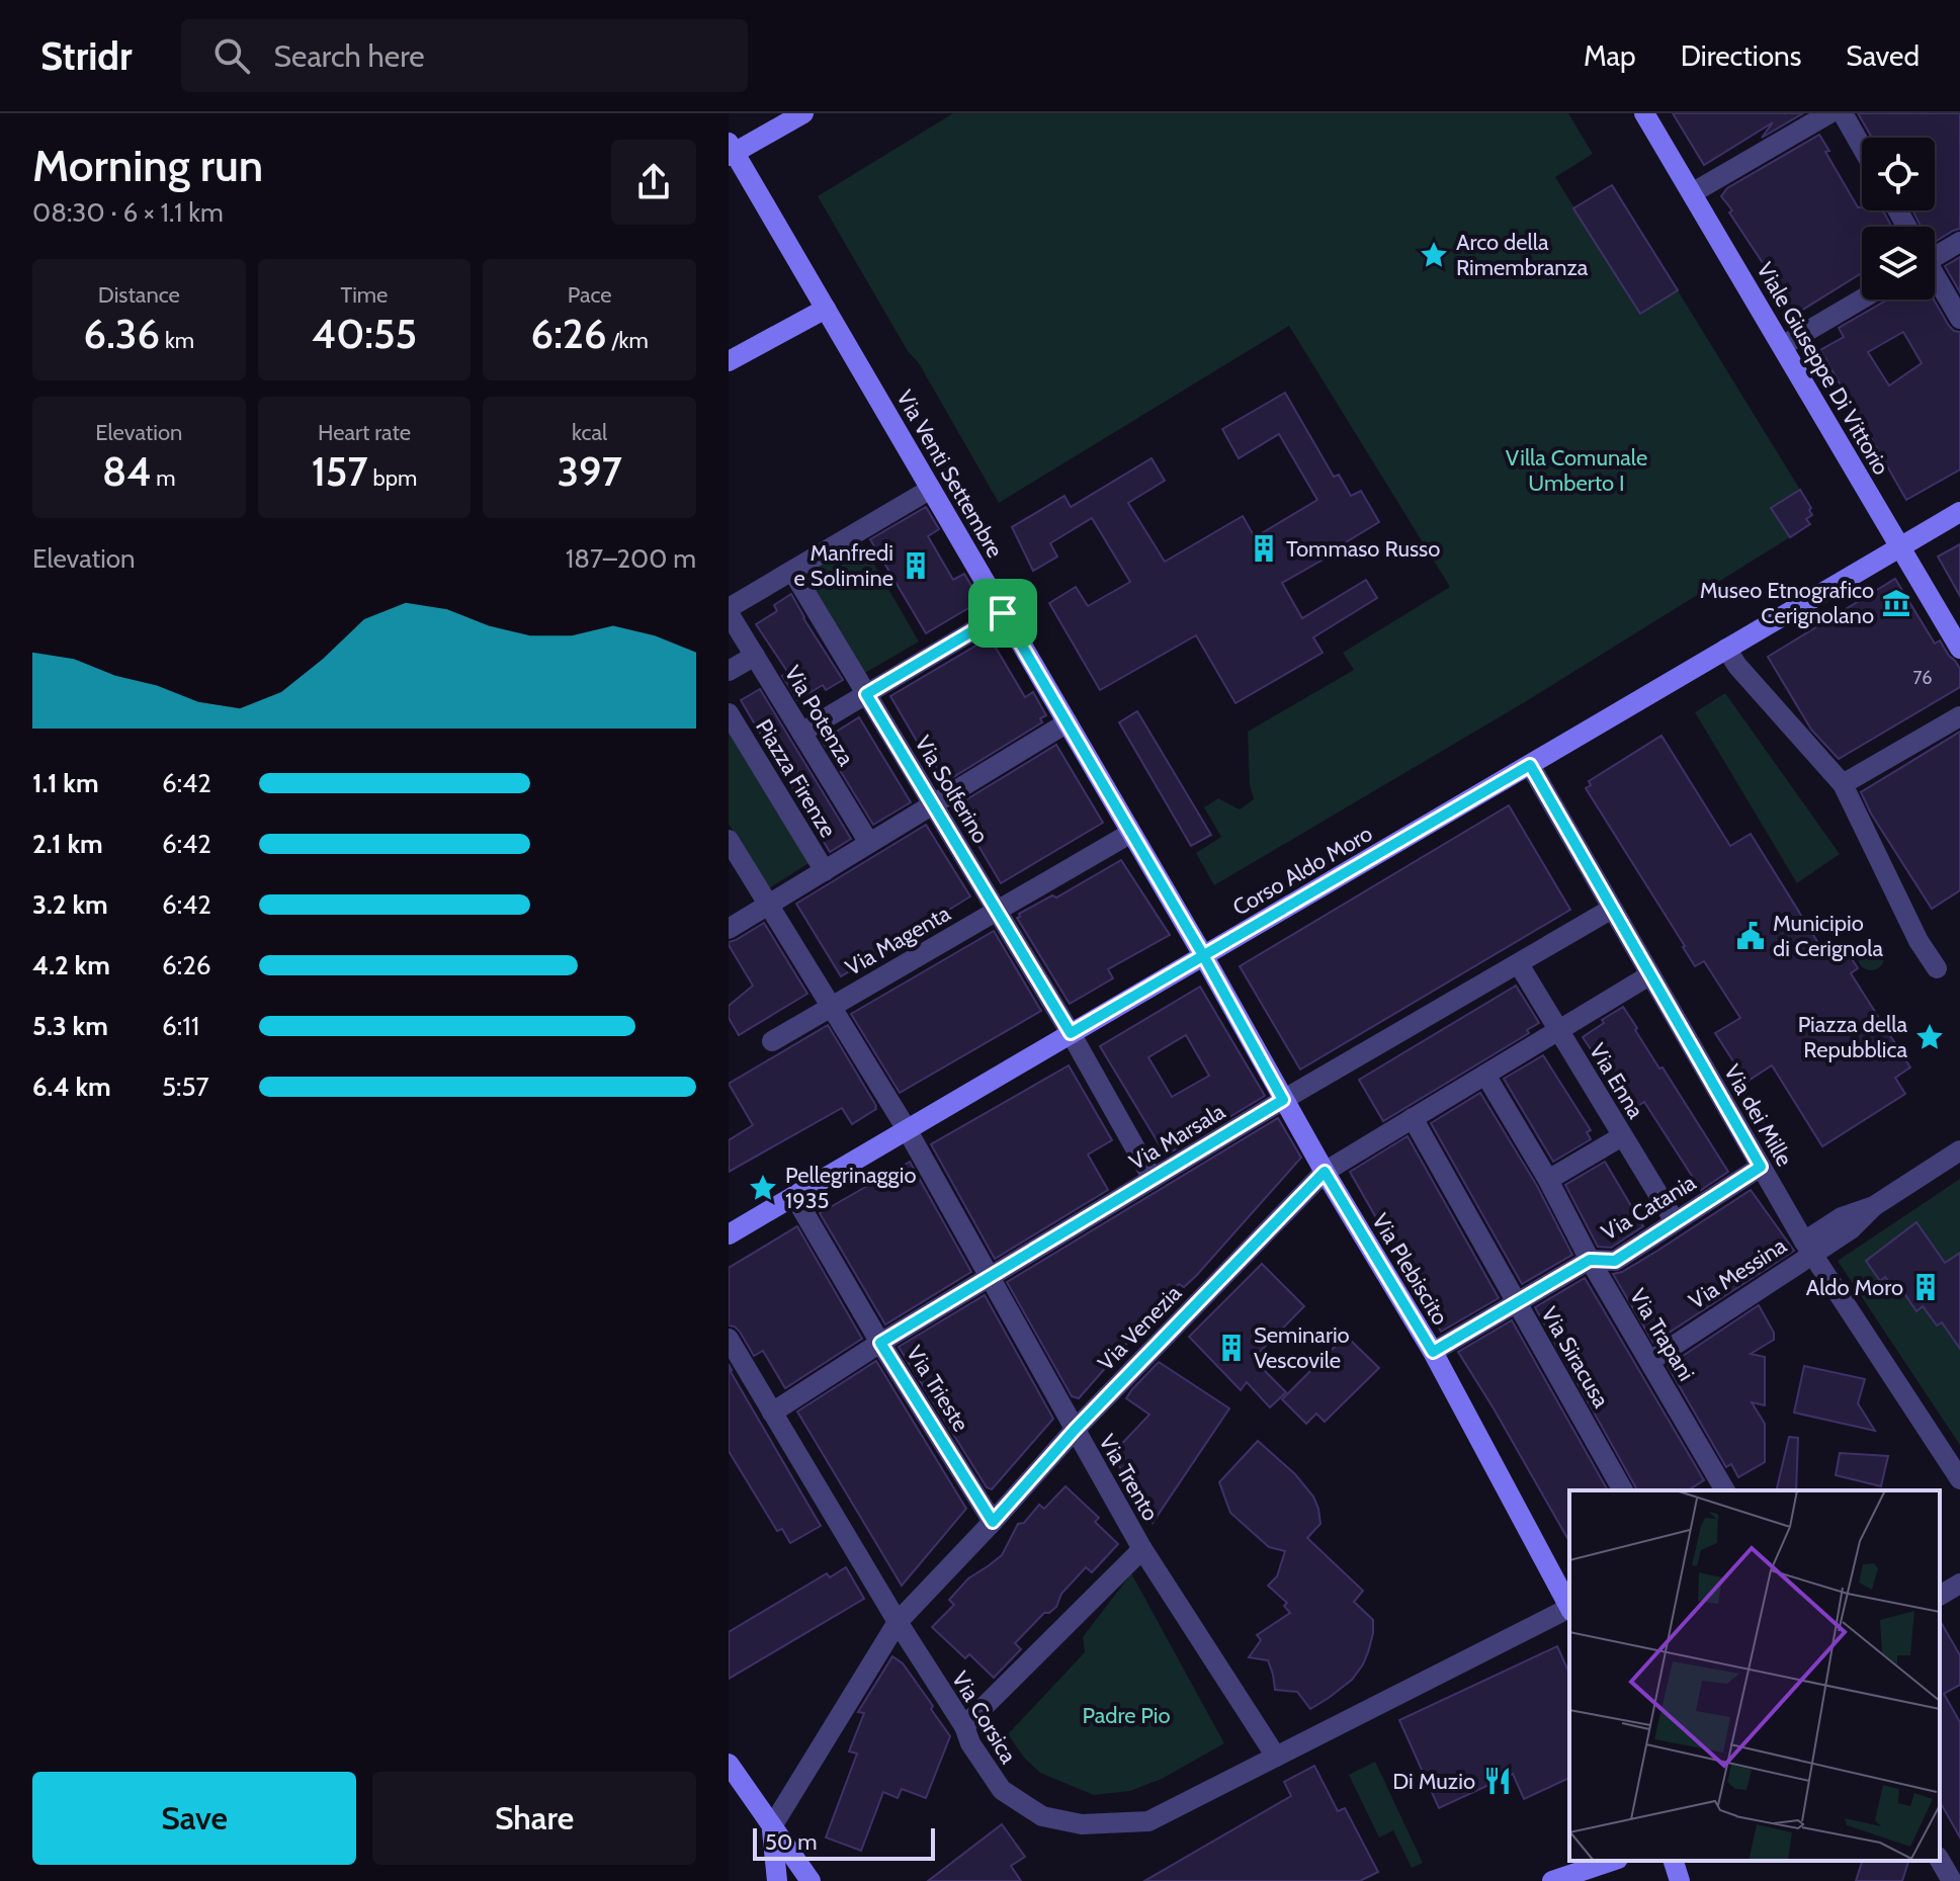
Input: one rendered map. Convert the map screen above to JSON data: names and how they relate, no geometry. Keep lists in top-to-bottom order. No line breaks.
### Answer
{"streets":{"street":["Viale Giuseppe Di Vittorio","Via Venti Settembre","Via Potenza","Piazza Firenze","Via Solferino","Corso Aldo Moro","Via Magenta","Via Enna","Via dei Mille","Via Marsala","Via Catania","Via Plebiscito","Via Messina","Via Venezia","Via Trapani","Via Siracusa","Via Trieste","Via Trento","Via Corsica"]},"crossings":[["Viale Giuseppe Di Vittorio","Corso Aldo Moro"],["Via Venti Settembre","Corso Aldo Moro"],["Via Venti Settembre","Via Magenta"],["Via Venti Settembre","Via Plebiscito"],["Piazza Firenze","Via Trento"],["Via Solferino","Corso Aldo Moro"],["Via Solferino","Via Magenta"],["Via Solferino","Via Marsala"],["Corso Aldo Moro","Via dei Mille"],["Corso Aldo Moro","Via Plebiscito"],["Corso Aldo Moro","Via Trieste"],["Corso Aldo Moro","Via Trento"],["Via Magenta","Via Trento"],["Via Enna","Via Marsala"],["Via Enna","Via Catania"],["Via Enna","Via Venezia"],["Via dei Mille","Via Marsala"],["Via dei Mille","Via Catania"],["Via dei Mille","Via Messina"],["Via dei Mille","Via Venezia"],["Via Marsala","Via Plebiscito"],["Via Marsala","Via Trieste"],["Via Marsala","Via Trento"],["Via Marsala","Via Corsica"],["Via Catania","Via Plebiscito"],["Via Catania","Via Trapani"],["Via Catania","Via Siracusa"],["Via Plebiscito","Via Venezia"],["Via Messina","Via Trapani"],["Via Venezia","Via Trapani"],["Via Venezia","Via Siracusa"],["Via Venezia","Via Trieste"],["Via Venezia","Via Trento"],["Via Venezia","Via Corsica"],["Via Trento","Via Corsica"]],"parks":["Villa Comunale Umberto I","Padre Pio"],"places":{"place":["Arco della Rimembranza","Piazza della Repubblica","Pellegrinaggio 1935"],"building":["Tommaso Russo","Manfredi e Solimine","Aldo Moro","Seminario Vescovile"],"museum":["Museo Etnografico Cerignolano"],"public building":["Municipio di Cerignola"],"restaurant":["Di Muzio"]},"house_numbers":["76"],"scale_bar":"50 m","page":{"header":"Stridr","search":"Search here","nav":["Map","Directions","Saved"],"heading":["Morning run","08:30 · 6 × 1.1 km"],"stats":[["Distance","6.36 km"],["Time","40:55"],["Pace","6:26 /km"],["Elevation","84 m"],["Heart rate","157 bpm"],["kcal","397"]],"chart":["Elevation","187–200 m"],"list":[{"name":"1.1 km","note":"6:42"},{"name":"2.1 km","note":"6:42"},{"name":"3.2 km","note":"6:42"},{"name":"4.2 km","note":"6:26"},{"name":"5.3 km","note":"6:11"},{"name":"6.4 km","note":"5:57"}],"buttons":["Save","Share"],"scale":"50 m"}}
